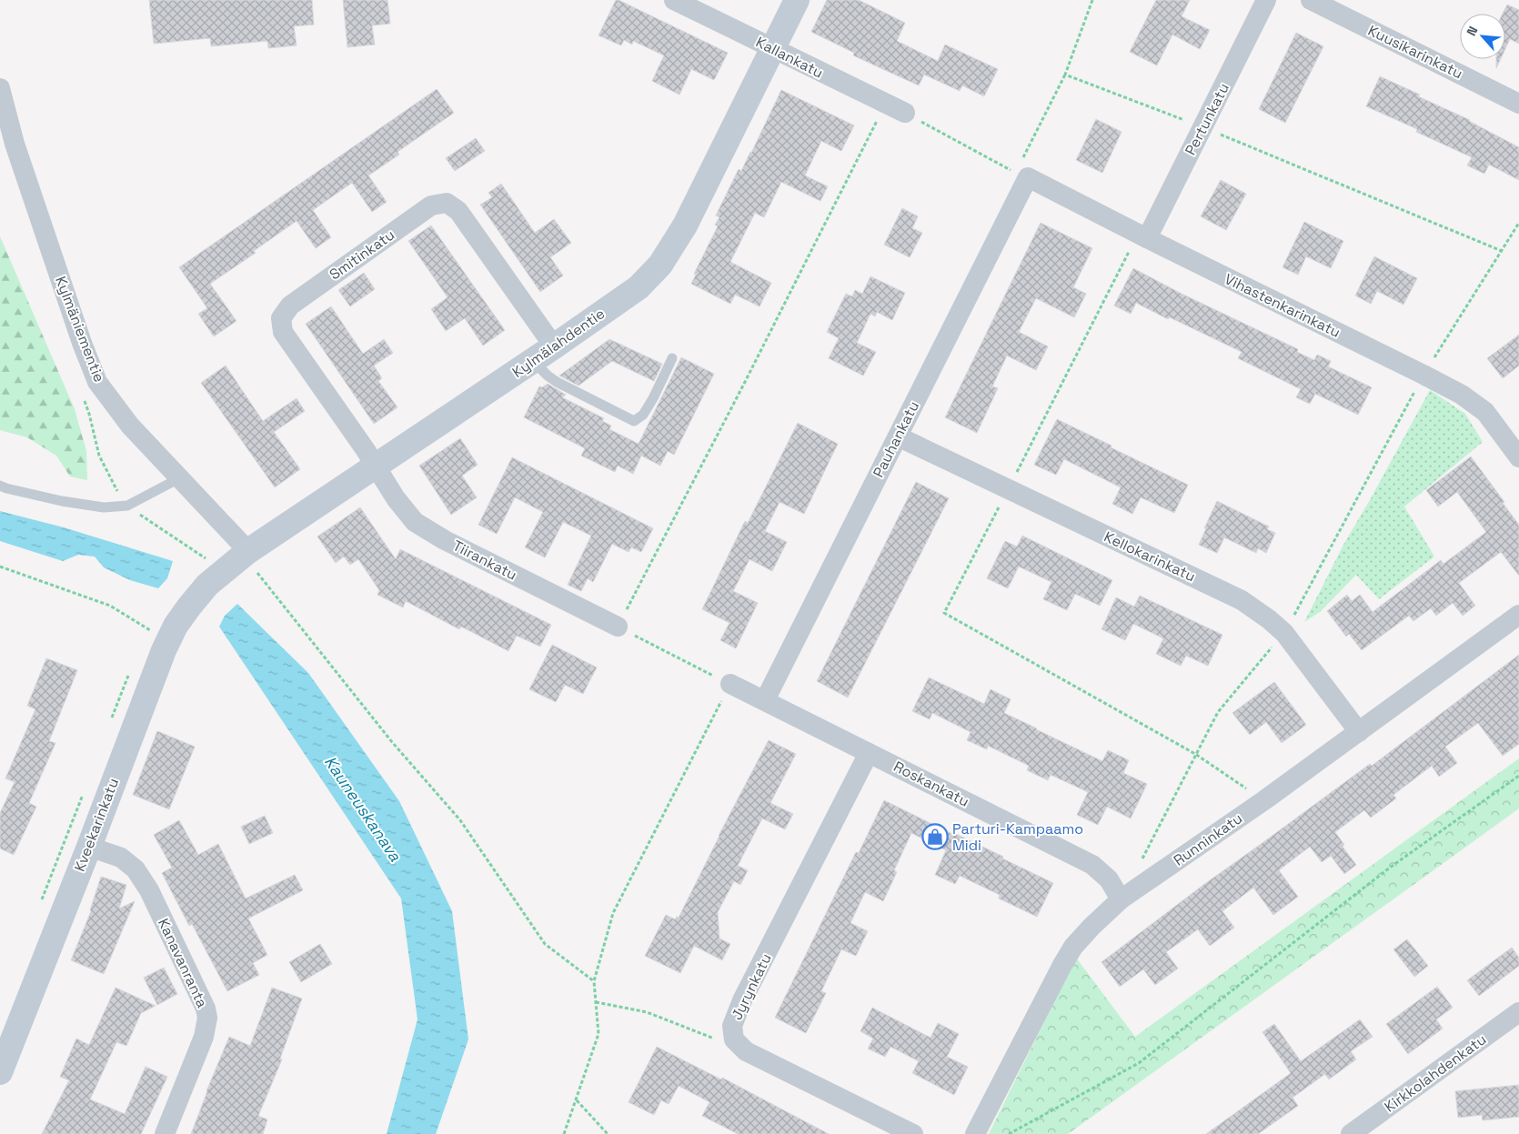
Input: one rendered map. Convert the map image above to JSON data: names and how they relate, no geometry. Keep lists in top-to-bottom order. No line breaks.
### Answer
{"streets":{"street":["Kuusikarinkatu","Kallankatu","Pertunkatu","Smitinkatu","Vihastenkarinkatu","Kylmäniementie","Kylmälahdentie","Pauhankatu","Kellokarinkatu","Tiirankatu","Roskankatu","Kveekarinkatu","Runninkatu","Kanavanranta","Jyrynkatu","Kirkkolahdenkatu"]},"crossings":[["Kallankatu","Kylmälahdentie"],["Pertunkatu","Vihastenkarinkatu"],["Smitinkatu","Kylmälahdentie"],["Smitinkatu","Tiirankatu"],["Vihastenkarinkatu","Pauhankatu"],["Kylmäniementie","Kylmälahdentie"],["Kylmälahdentie","Tiirankatu"],["Kylmälahdentie","Kveekarinkatu"],["Pauhankatu","Kellokarinkatu"],["Pauhankatu","Roskankatu"],["Kellokarinkatu","Runninkatu"],["Roskankatu","Runninkatu"],["Roskankatu","Jyrynkatu"],["Kveekarinkatu","Kanavanranta"]],"water":["Kauneuskanava"],"places":{"shop":["Parturi-Kampaamo Midi"]},"north":"top left"}
